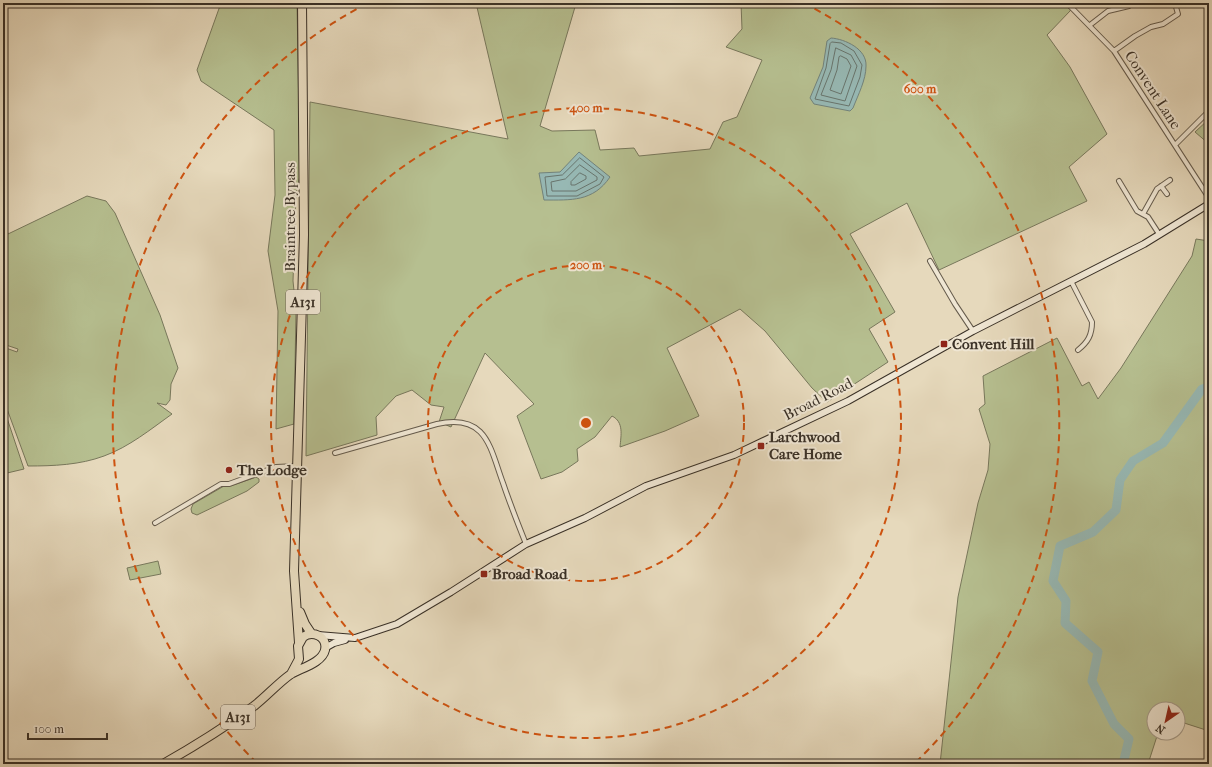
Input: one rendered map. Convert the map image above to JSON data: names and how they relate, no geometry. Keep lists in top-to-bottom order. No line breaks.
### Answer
{"streets":{"highway":["Braintree Bypass","A131","Broad Road"],"street":["Convent Lane"]},"crossings":[["Braintree Bypass","A131"],["Braintree Bypass","Broad Road"],["A131","Broad Road"]],"places":{"transit":["Convent Hill","Larchwood Care Home","Broad Road"],"other":["The Lodge"]},"scale_bar":"100 m","north":"bottom left","rings":["600 m","400 m","200 m"]}
